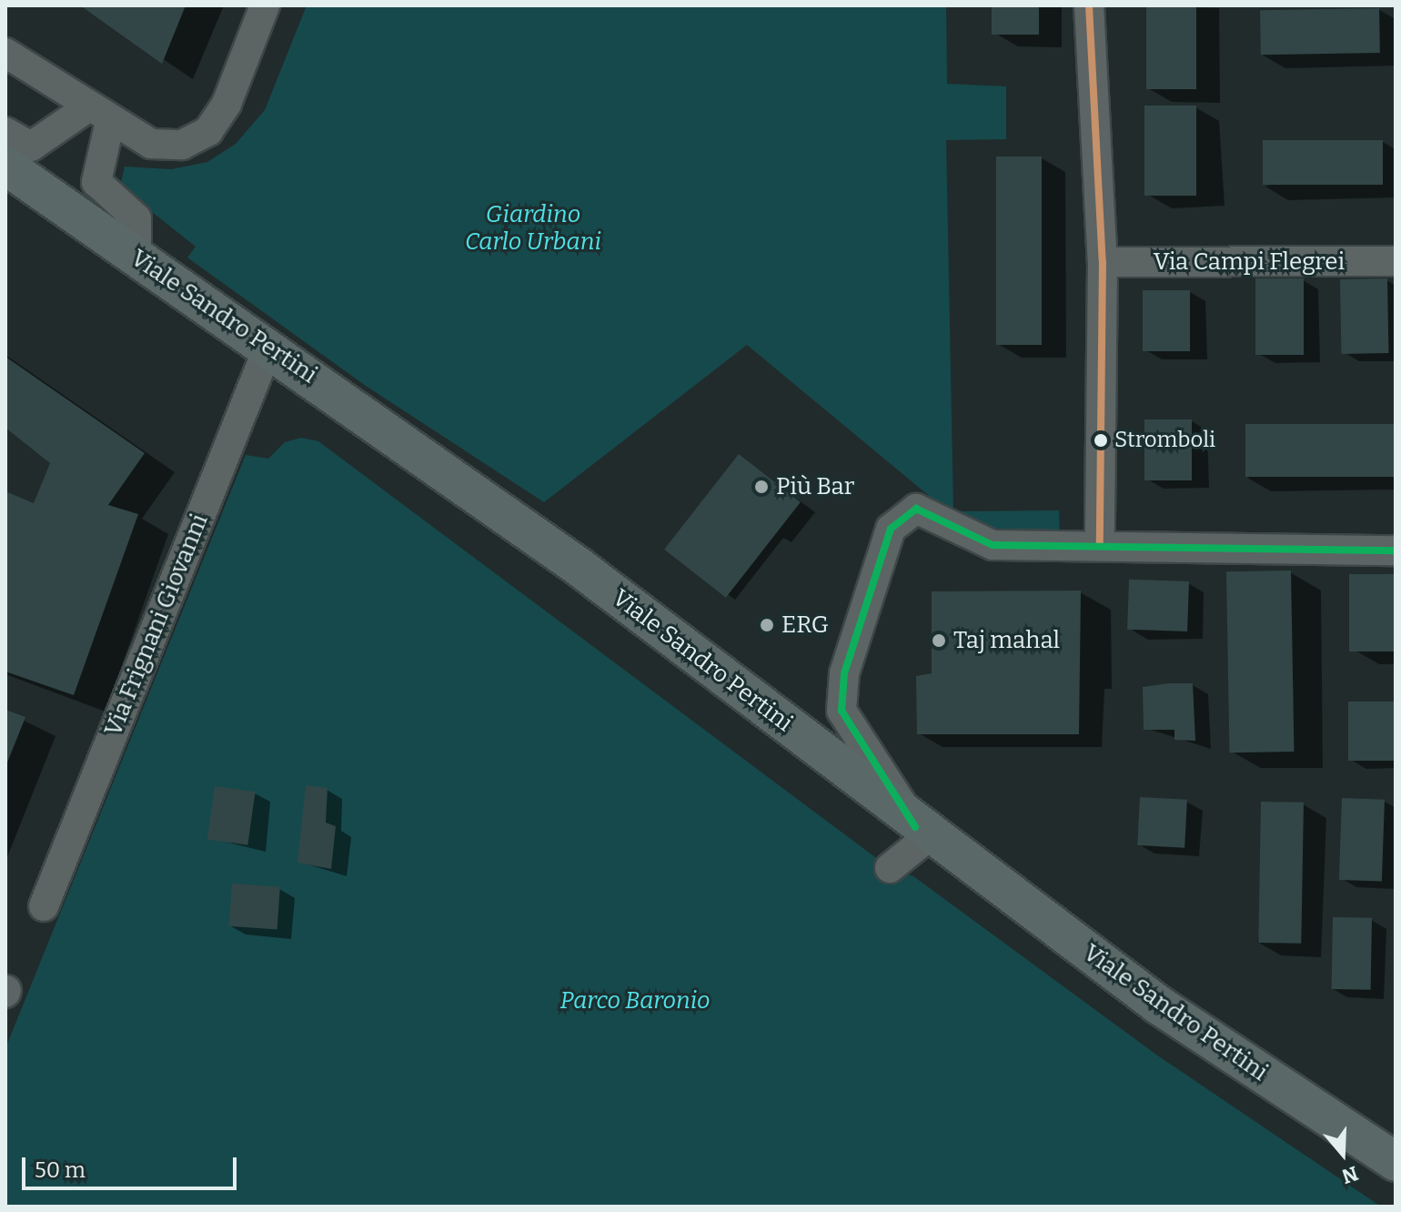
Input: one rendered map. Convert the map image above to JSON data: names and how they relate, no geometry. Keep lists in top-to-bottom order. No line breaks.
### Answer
{"streets":{"main road":["Viale Sandro Pertini"],"street":["Via Campi Flegrei","Via Frignani Giovanni"]},"crossings":[["Viale Sandro Pertini","Via Frignani Giovanni"]],"parks":["Giardino Carlo Urbani","Parco Baronio"],"places":["Stromboli","Più Bar","ERG","Taj mahal"],"scale_bar":"50 m","north":"bottom"}
